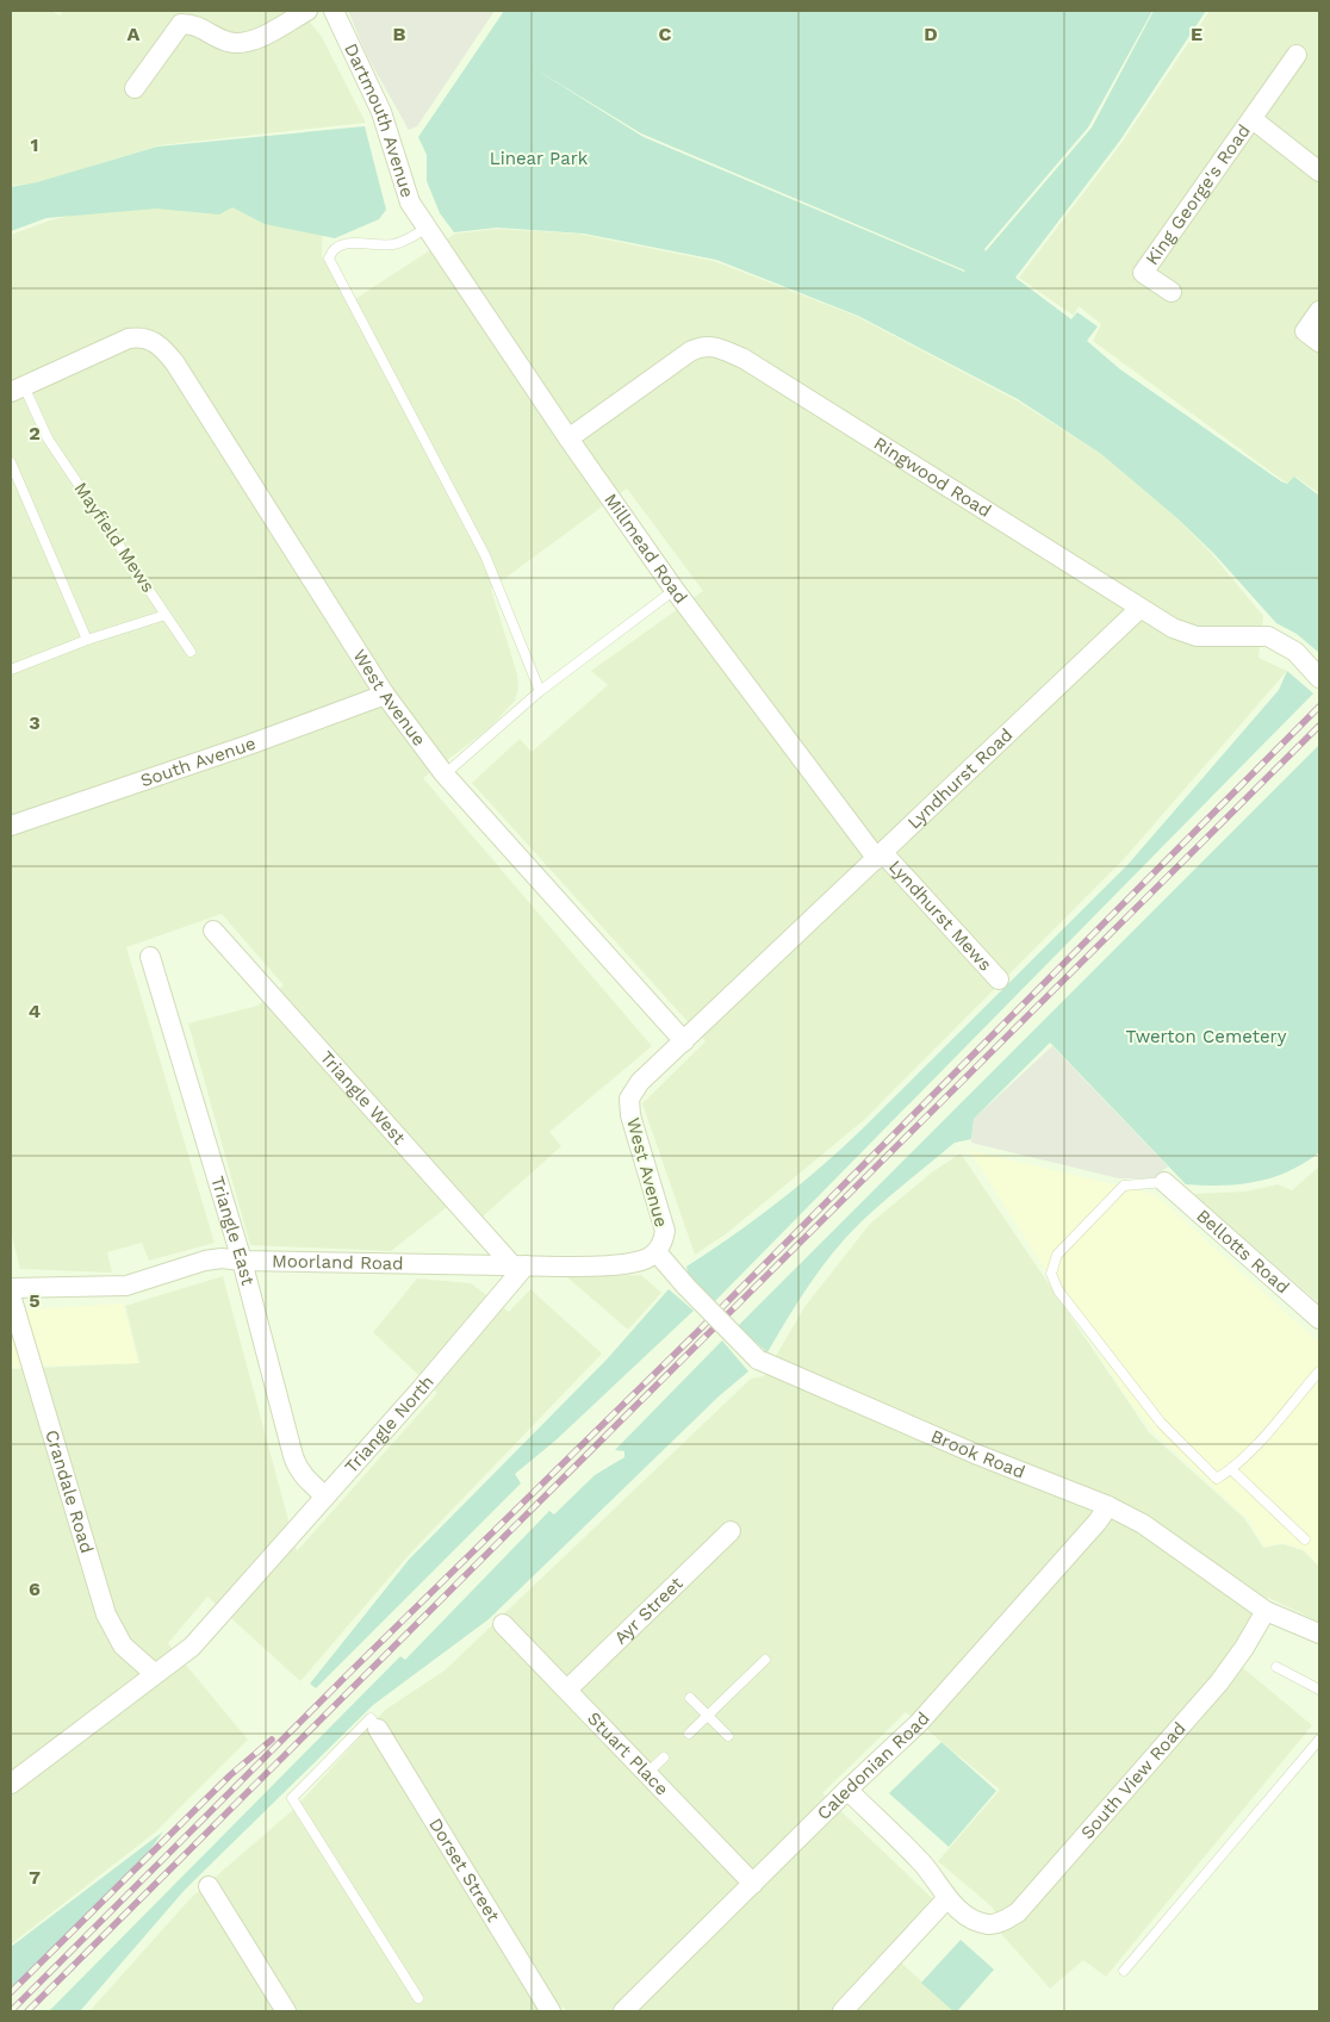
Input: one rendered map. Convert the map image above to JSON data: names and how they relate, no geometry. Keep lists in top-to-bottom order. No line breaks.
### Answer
{"streets":{"street":["Dartmouth Avenue","King George's Road","Ringwood Road","Millmead Road","West Avenue","South Avenue","Lyndhurst Road","Lyndhurst Mews","Triangle West","Triangle East","Bellotts Road","Moorland Road","Triangle North","Brook Road","Crandale Road","Ayr Street","Stuart Place","Caledonian Road","South View Road","Dorset Street"],"lane":["Mayfield Mews"]},"crossings":[["Dartmouth Avenue","Millmead Road"],["Ringwood Road","Millmead Road"],["Ringwood Road","Lyndhurst Road"],["Mayfield Mews","West Avenue"],["Millmead Road","Lyndhurst Road"],["Millmead Road","Lyndhurst Mews"],["West Avenue","South Avenue"],["West Avenue","Lyndhurst Road"],["West Avenue","Brook Road"],["Lyndhurst Road","Lyndhurst Mews"],["Triangle West","Moorland Road"],["Triangle West","Triangle North"],["Triangle East","Moorland Road"],["Triangle East","Triangle North"],["Moorland Road","Triangle North"],["Triangle North","Crandale Road"],["Brook Road","Caledonian Road"],["Brook Road","South View Road"],["Ayr Street","Stuart Place"],["Stuart Place","Caledonian Road"]],"parks":["Linear Park","Twerton Cemetery"],"grid":{"columns":["A","B","C","D","E"],"rows":["1","2","3","4","5","6","7"]}}
